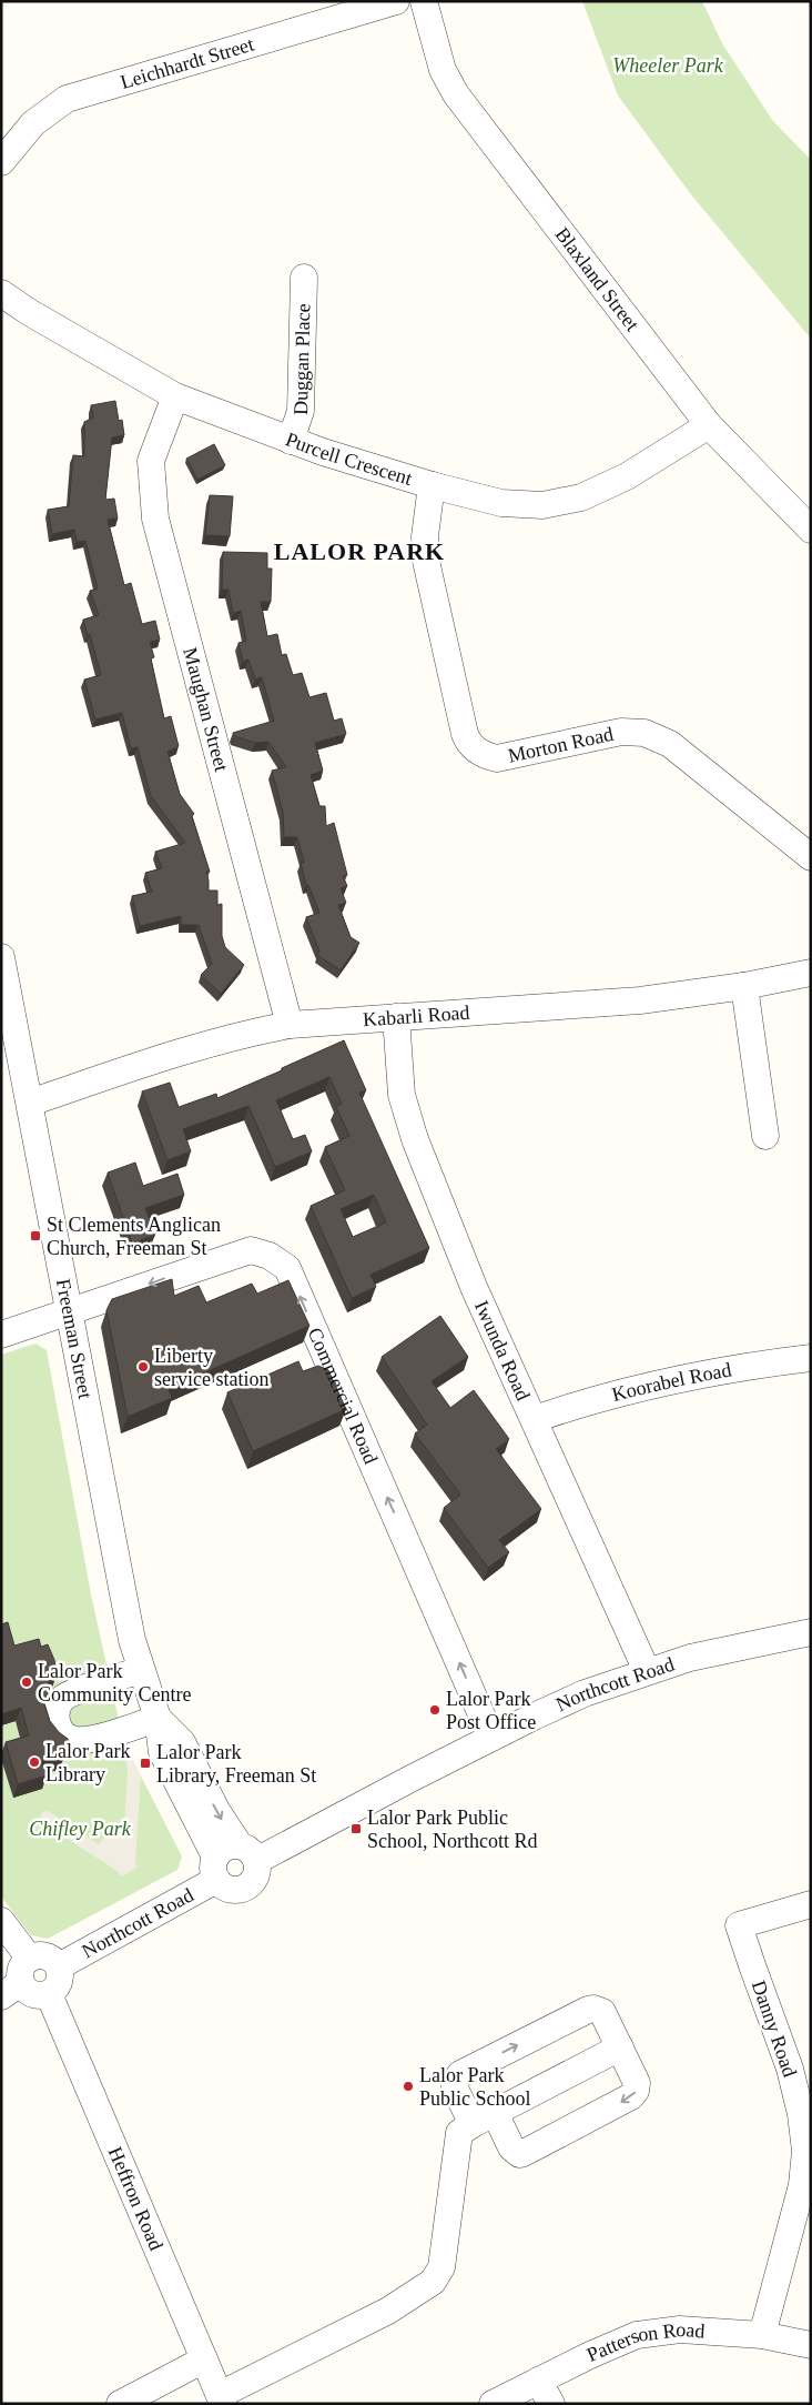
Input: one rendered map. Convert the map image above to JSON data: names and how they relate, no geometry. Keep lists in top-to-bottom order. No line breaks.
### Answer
{"streets":{"street":["Leichhardt Street","Blaxland Street","Duggan Place","Purcell Crescent","Maughan Street","Morton Road","Kabarli Road","Freeman Street","Iwunda Road","Koorabel Road","Commercial Road","Northcott Road","Danny Road","Heffron Road","Patterson Road"]},"crossings":[["Blaxland Street","Purcell Crescent"],["Duggan Place","Purcell Crescent"],["Purcell Crescent","Maughan Street"],["Purcell Crescent","Morton Road"],["Maughan Street","Kabarli Road"],["Kabarli Road","Freeman Street"],["Kabarli Road","Iwunda Road"],["Freeman Street","Commercial Road"],["Freeman Street","Northcott Road"],["Iwunda Road","Koorabel Road"],["Iwunda Road","Northcott Road"],["Commercial Road","Northcott Road"],["Northcott Road","Heffron Road"],["Danny Road","Patterson Road"]],"one_way":["Commercial Road"],"districts":["LALOR PARK"],"parks":["Wheeler Park","Chifley Park"],"places":{"transit":["St Clements Anglican Church, Freeman St","Lalor Park Library, Freeman St","Lalor Park Public School, Northcott Rd"],"other":["Liberty service station","Lalor Park Community Centre","Lalor Park Post Office","Lalor Park Library","Lalor Park Public School"]}}
